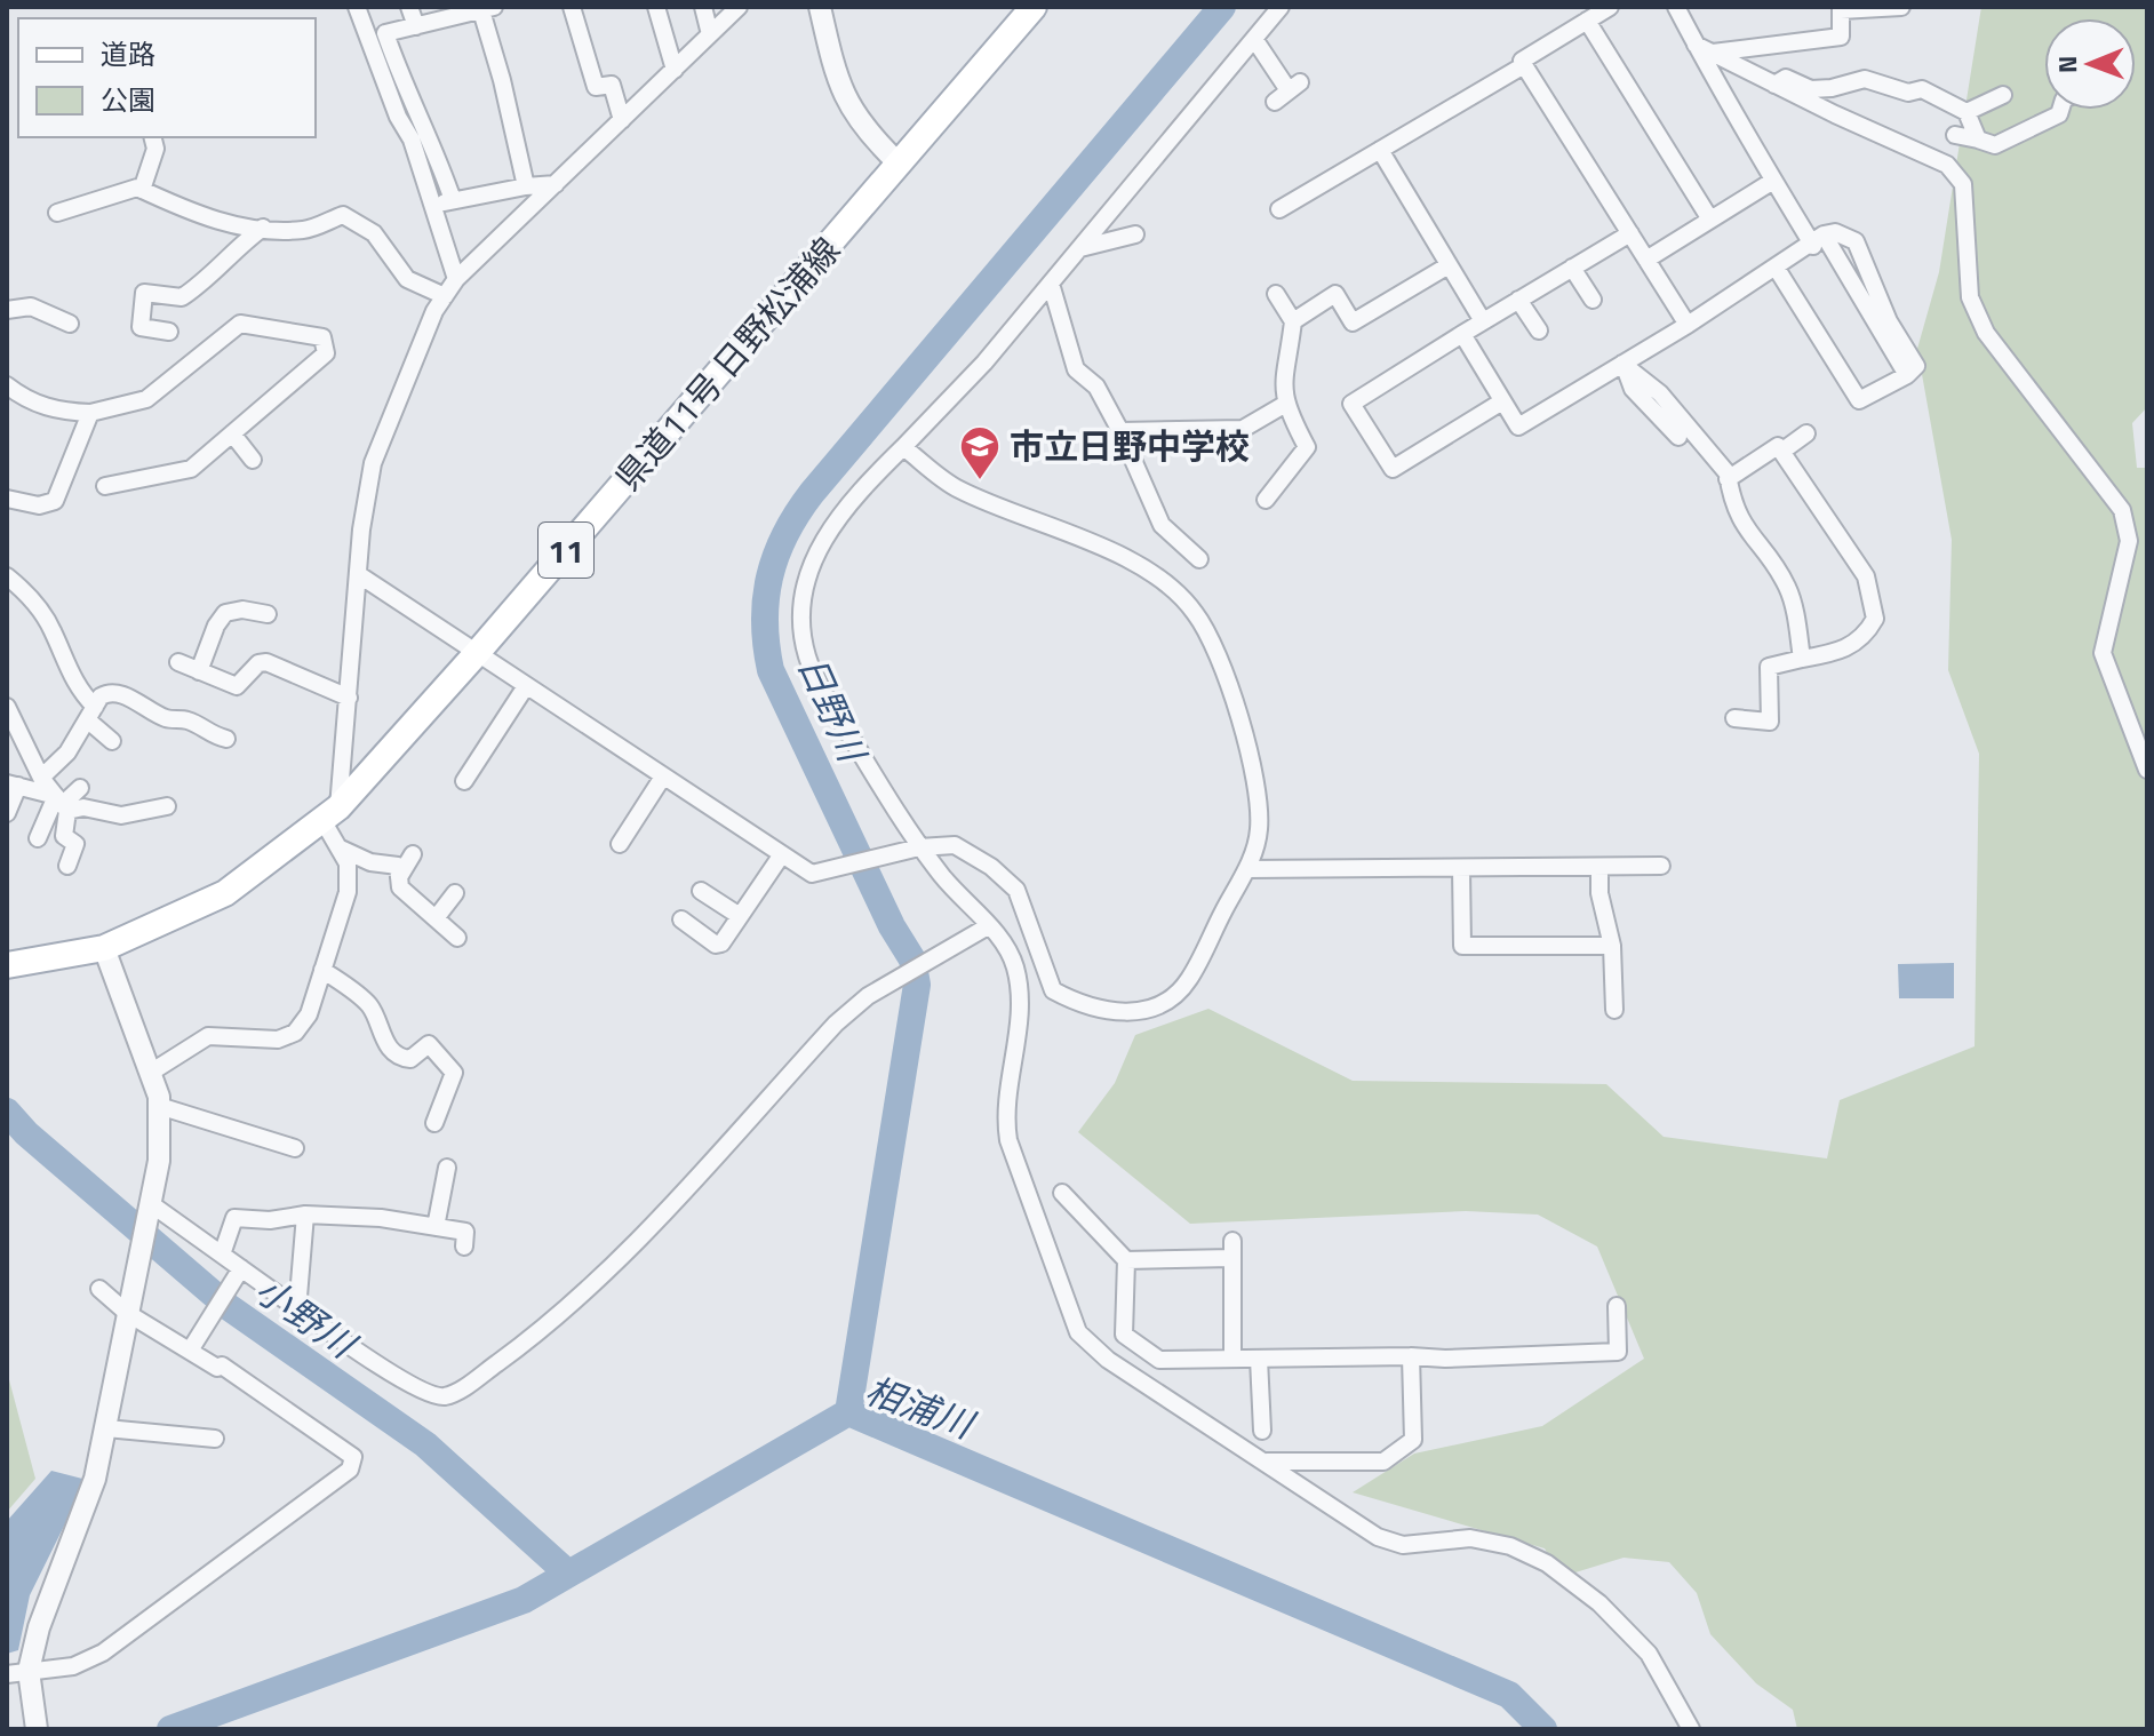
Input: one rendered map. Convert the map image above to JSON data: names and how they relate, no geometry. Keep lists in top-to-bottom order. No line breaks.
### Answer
{"streets":{"main road":["県道11号 日野松浦線","11"]},"water":["日野川","小野川","相浦川"],"places":{"school or university":["市立日野中学校"]},"legend":["道路","公園"],"north":"left"}
